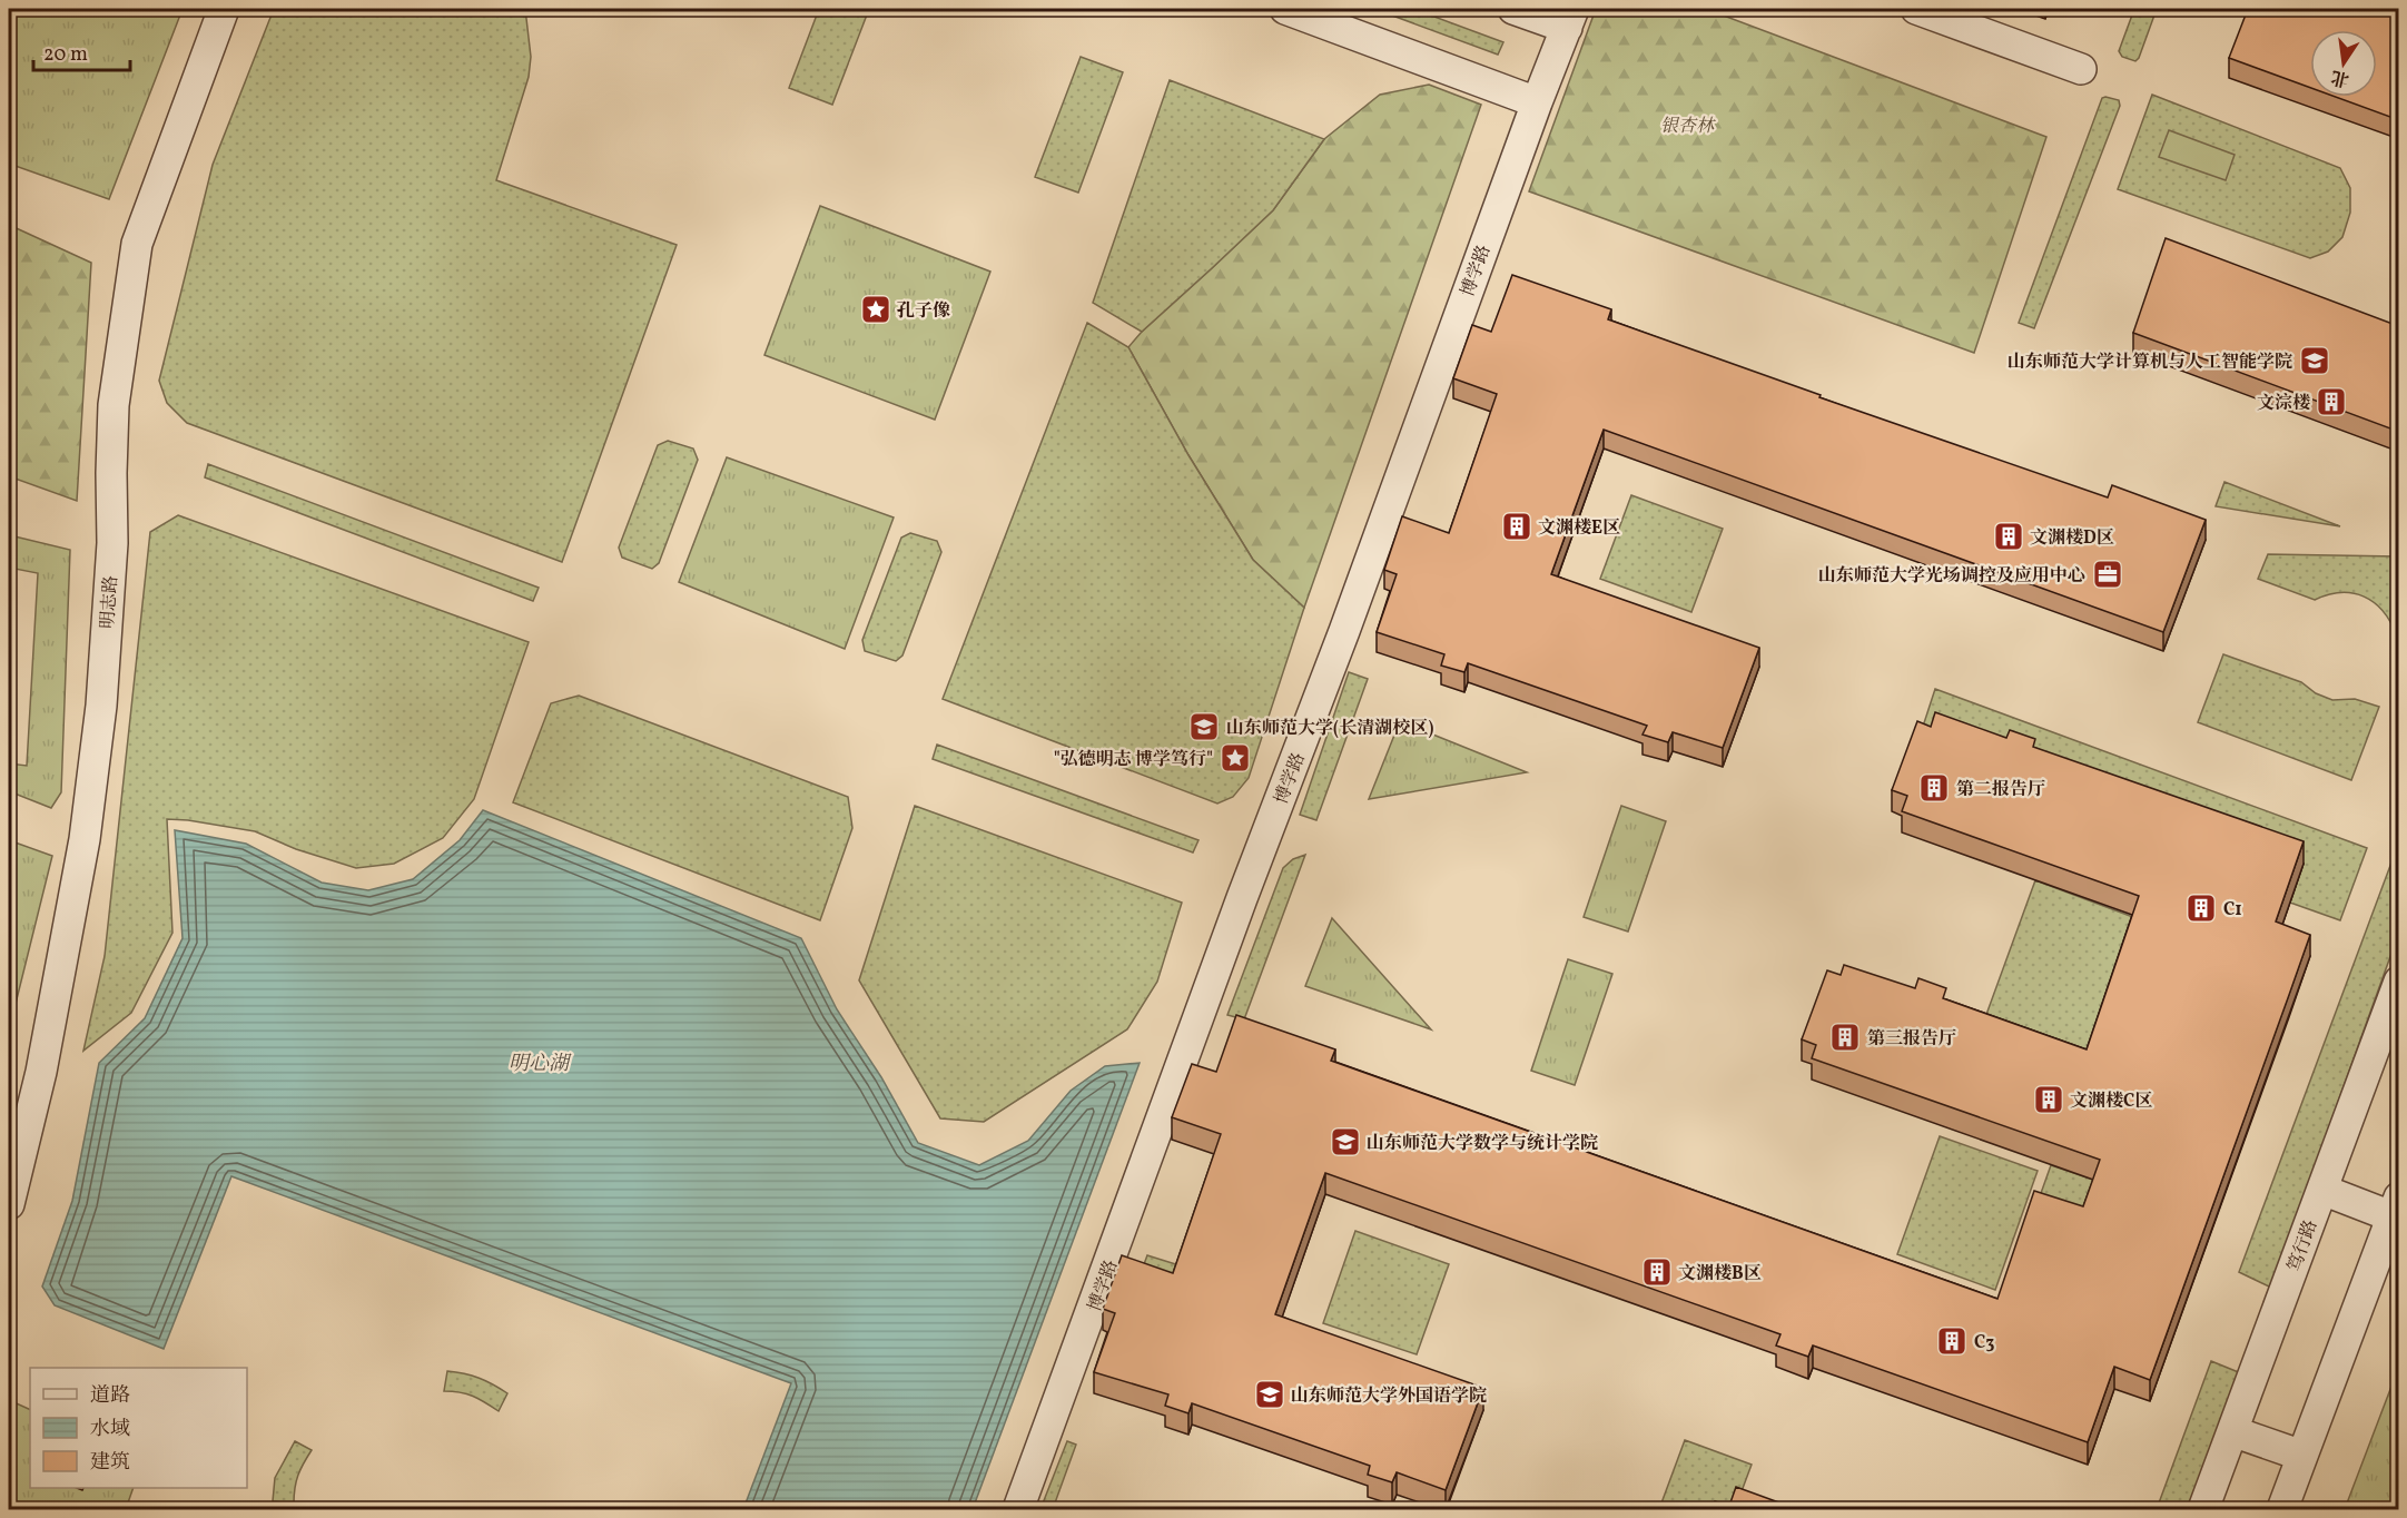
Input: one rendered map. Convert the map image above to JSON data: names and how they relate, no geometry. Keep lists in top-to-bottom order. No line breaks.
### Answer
{"streets":{"street":["博学路","明志路","笃行路"]},"water":["明心湖"],"parks":["银杏林"],"places":{"place":["孔子像","\"弘德明志 博学笃行\""],"school or university":["山东师范大学计算机与人工智能学院","山东师范大学(长清湖校区)","山东师范大学数学与统计学院","山东师范大学外国语学院"],"building":["文淙楼","文渊楼E区","文渊楼D区","第二报告厅","C1","第三报告厅","文渊楼C区","文渊楼B区","C3"],"office":["山东师范大学光场调控及应用中心"]},"legend":["道路","水域","建筑"],"scale_bar":"20 m","north":"bottom"}
